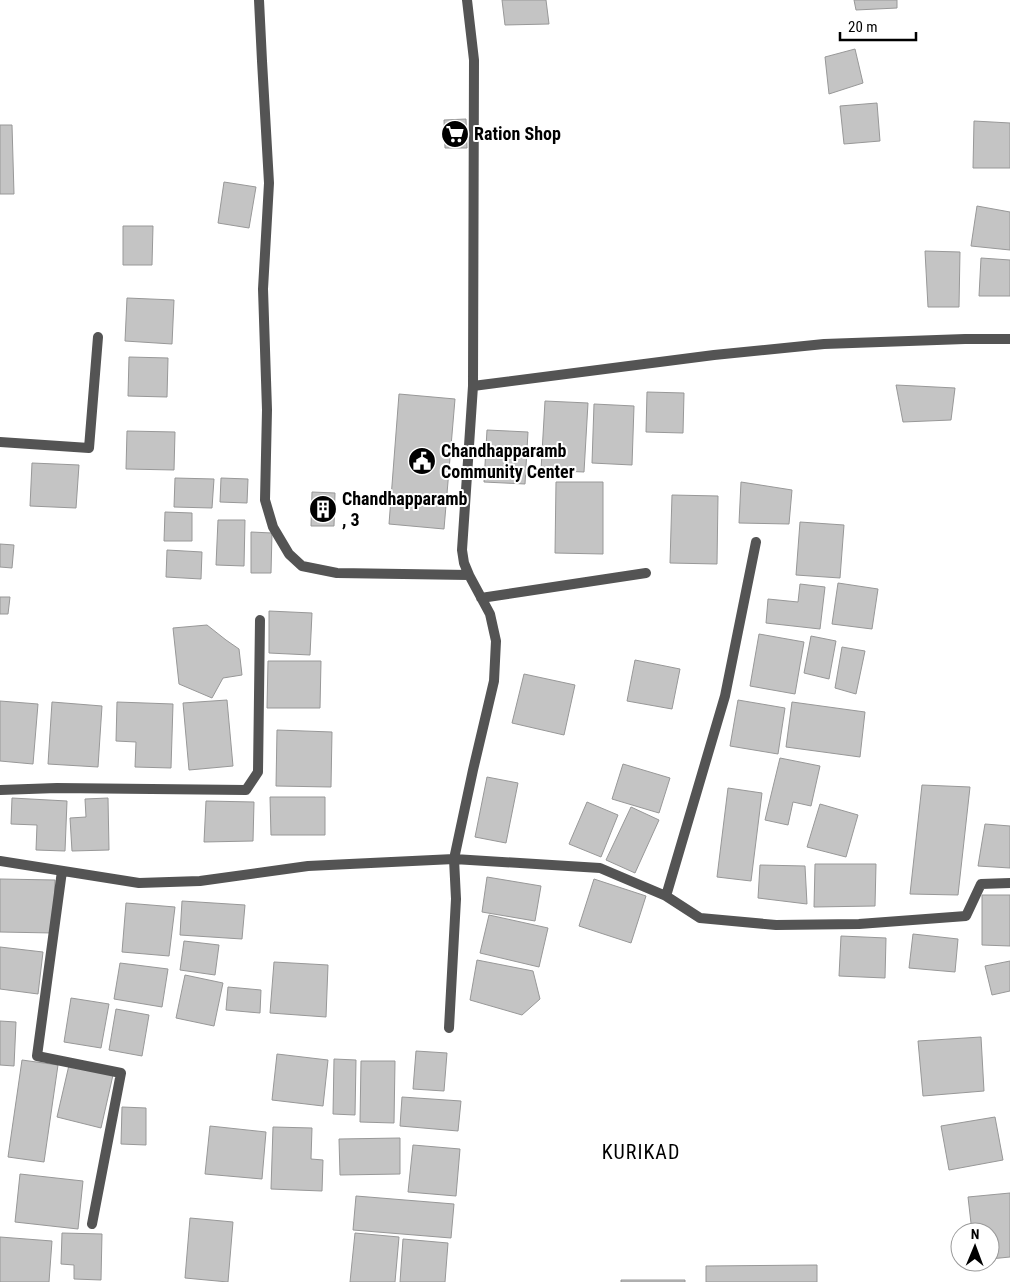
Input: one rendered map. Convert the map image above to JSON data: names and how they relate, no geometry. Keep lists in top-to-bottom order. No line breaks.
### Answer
{"districts":["KURIKAD"],"places":{"supermarket":["Ration Shop"],"public building":["Chandhapparamb Community Center"],"building":["Chandhapparamb , 3"]},"scale_bar":"20 m","north":"top"}
